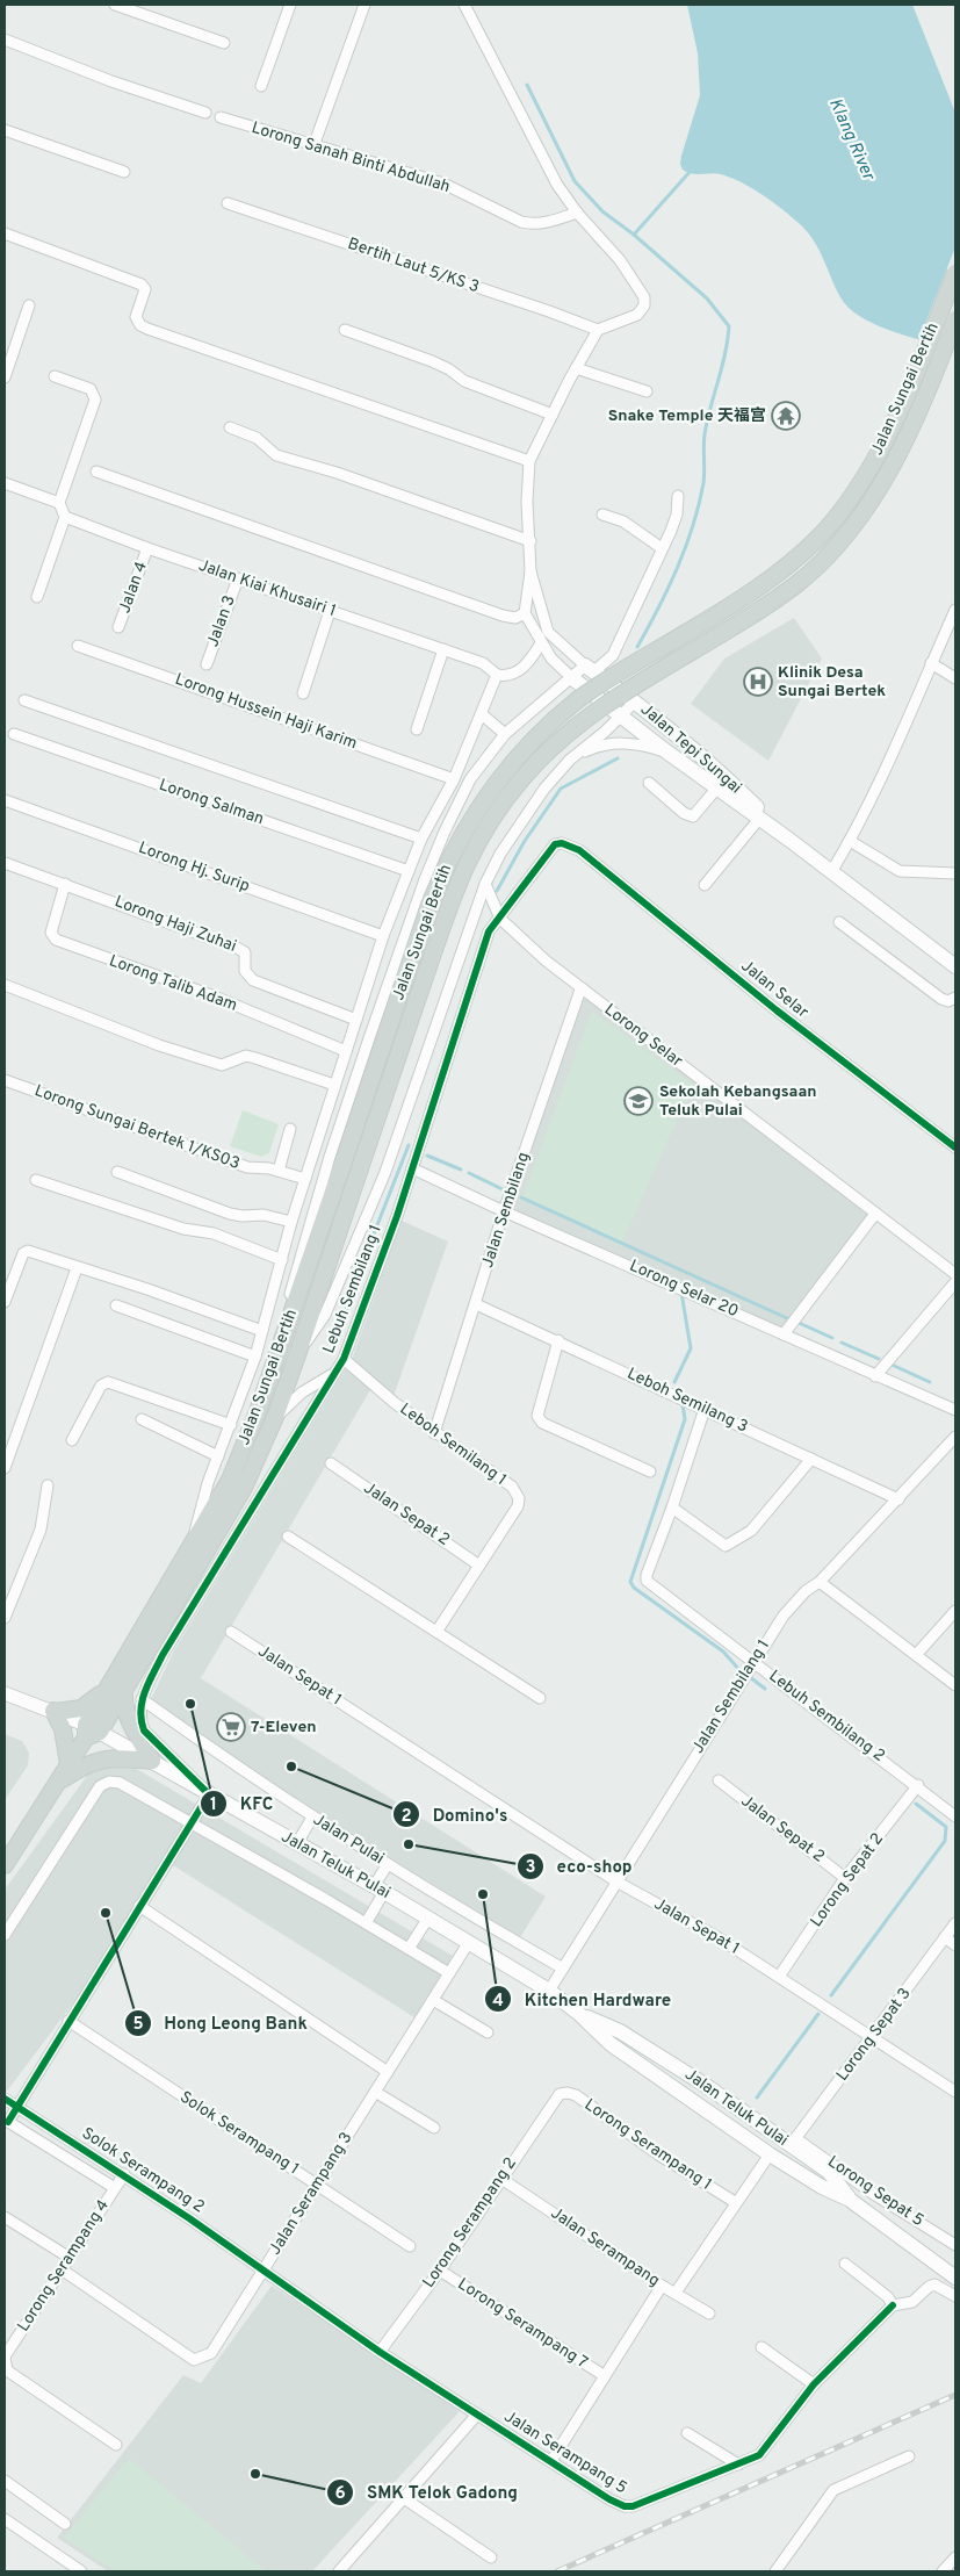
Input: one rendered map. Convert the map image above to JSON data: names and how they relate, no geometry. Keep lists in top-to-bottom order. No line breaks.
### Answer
{"streets":{"main road":["Jalan Sungai Bertih","Jalan Tepi Sungai","Jalan Teluk Pulai"],"street":["Lorong Sanah Binti Abdullah","Bertih Laut 5/KS 3","Jalan 4","Jalan Kiai Khusairi 1","Jalan 3","Lorong Hussein Haji Karim","Lorong Salman","Lorong Hj. Surip","Lorong Haji Zuhai","Lorong Talib Adam","Jalan Selar","Lorong Selar","Lorong Sungai Bertek 1/KS03","Jalan Sembilang","Lebuh Sembilang 1","Lorong Selar 20","Leboh Semilang 3","Leboh Semilang 1","Jalan Sepat 2","Jalan Sepat 1","Jalan Sembilang 1","Lebuh Sembilang 2","Jalan Pulai","Lorong Sepat 2","Lorong Sepat 3","Solok Serampang 1","Lorong Serampang 1","Solok Serampang 2","Lorong Sepat 5","Jalan Serampang 3","Lorong Serampang 2","Jalan Serampang","Lorong Serampang 4","Lorong Serampang 7","Jalan Serampang 5"]},"crossings":[["Jalan Sungai Bertih","Jalan Teluk Pulai"],["Jalan 4","Jalan Kiai Khusairi 1"],["Jalan Kiai Khusairi 1","Jalan 3"],["Lorong Haji Zuhai","Lorong Talib Adam"],["Jalan Selar","Lebuh Sembilang 1"],["Lorong Selar","Jalan Sembilang"],["Lorong Selar","Lebuh Sembilang 1"],["Jalan Sembilang","Lorong Selar 20"],["Jalan Sembilang","Leboh Semilang 3"],["Jalan Sembilang","Leboh Semilang 1"],["Lebuh Sembilang 1","Lorong Selar 20"],["Lebuh Sembilang 1","Leboh Semilang 1"],["Lebuh Sembilang 1","Jalan Pulai"],["Lebuh Sembilang 1","Jalan Teluk Pulai"],["Leboh Semilang 3","Jalan Sembilang 1"],["Leboh Semilang 3","Lebuh Sembilang 2"],["Leboh Semilang 1","Jalan Sepat 2"],["Jalan Sepat 2","Lorong Sepat 2"],["Jalan Sepat 1","Jalan Sembilang 1"],["Jalan Sepat 1","Lorong Sepat 2"],["Jalan Sepat 1","Lorong Sepat 3"],["Jalan Sembilang 1","Lebuh Sembilang 2"],["Jalan Sembilang 1","Jalan Pulai"],["Jalan Sembilang 1","Jalan Teluk Pulai"],["Lebuh Sembilang 2","Lorong Sepat 2"],["Jalan Teluk Pulai","Lorong Sepat 3"],["Jalan Teluk Pulai","Lorong Sepat 5"],["Jalan Teluk Pulai","Jalan Serampang 3"],["Lorong Sepat 3","Lorong Sepat 5"],["Solok Serampang 1","Jalan Serampang 3"],["Lorong Serampang 1","Lorong Serampang 2"],["Solok Serampang 2","Jalan Serampang 3"],["Solok Serampang 2","Lorong Serampang 4"],["Solok Serampang 2","Jalan Serampang 5"],["Jalan Serampang 3","Lorong Serampang 4"],["Jalan Serampang 3","Jalan Serampang 5"],["Lorong Serampang 2","Jalan Serampang"],["Lorong Serampang 2","Lorong Serampang 7"],["Lorong Serampang 2","Jalan Serampang 5"]],"water":["Klang River"],"places":{"temple":["Snake Temple 天福宫"],"hospital":["Klinik Desa Sungai Bertek"],"school or university":["Sekolah Kebangsaan Teluk Pulai"],"other":["KFC","Domino's","eco-shop","Kitchen Hardware","Hong Leong Bank","SMK Telok Gadong"],"supermarket":["7-Eleven"]}}
